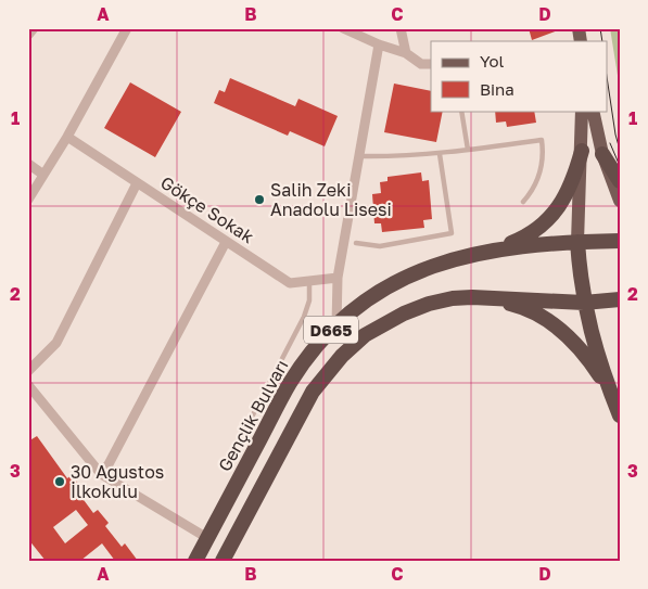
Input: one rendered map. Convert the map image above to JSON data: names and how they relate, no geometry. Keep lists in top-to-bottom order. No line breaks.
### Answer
{"streets":{"highway":["D665","Gençlik Bulvarı"],"street":["Gökçe Sokak"]},"crossings":[["D665","Gençlik Bulvarı"]],"places":["Salih Zeki Anadolu Lisesi","30 Ağustos İlkokulu"],"legend":["Yol","Bina"],"grid":{"columns":["A","B","C","D"],"rows":["1","2","3"]}}
